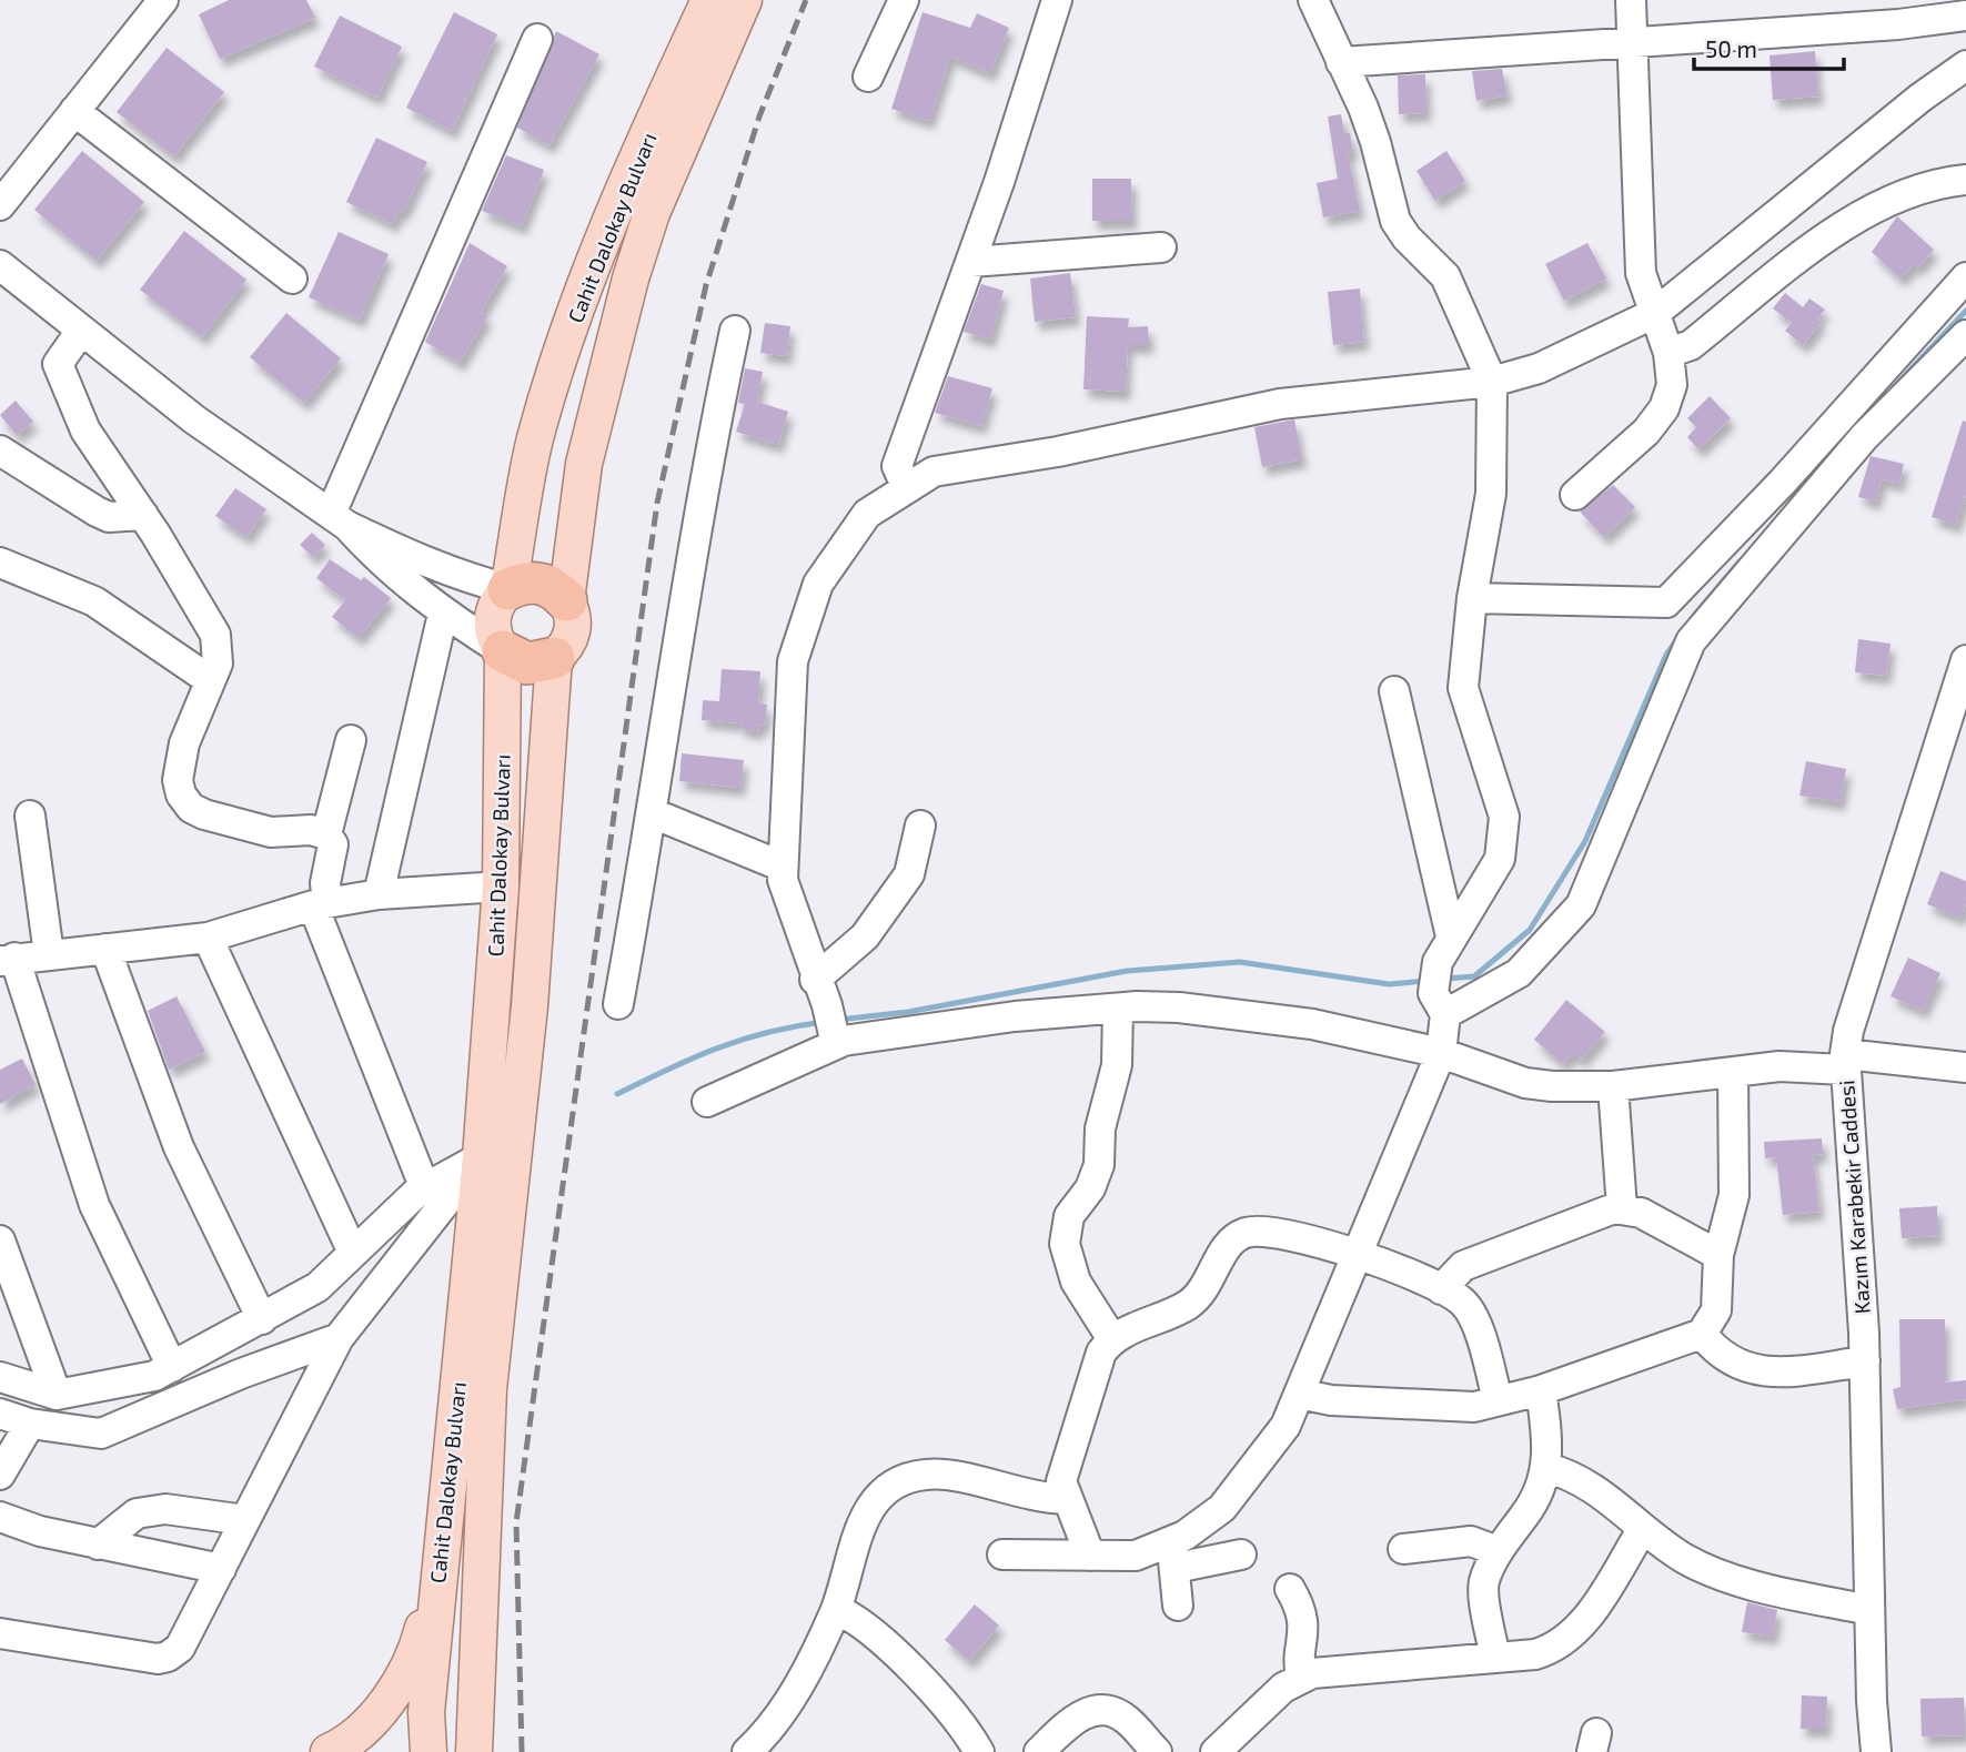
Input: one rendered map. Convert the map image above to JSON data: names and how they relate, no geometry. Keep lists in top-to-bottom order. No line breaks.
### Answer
{"streets":{"main road":["Cahit Dalokay Bulvarı"],"street":["Kazım Karabekir Caddesi"]},"scale_bar":"50 m"}
